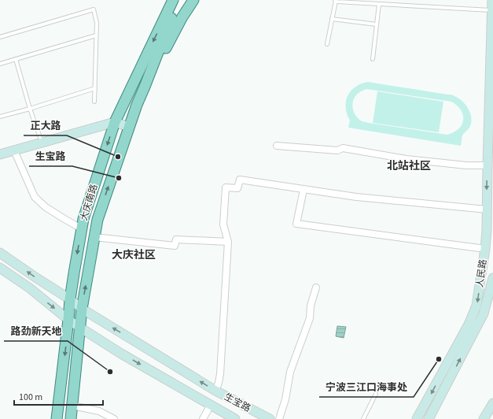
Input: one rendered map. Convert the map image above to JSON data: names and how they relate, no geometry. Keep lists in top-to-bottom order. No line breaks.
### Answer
{"streets":{"main road":["大庆南路","人民路","生宝路"]},"crossings":[["大庆南路","生宝路"]],"districts":["北站社区","大庆社区"],"places":["正大路","生宝路","宁波三江口海事处","路劲新天地"],"scale_bar":"100 m"}
